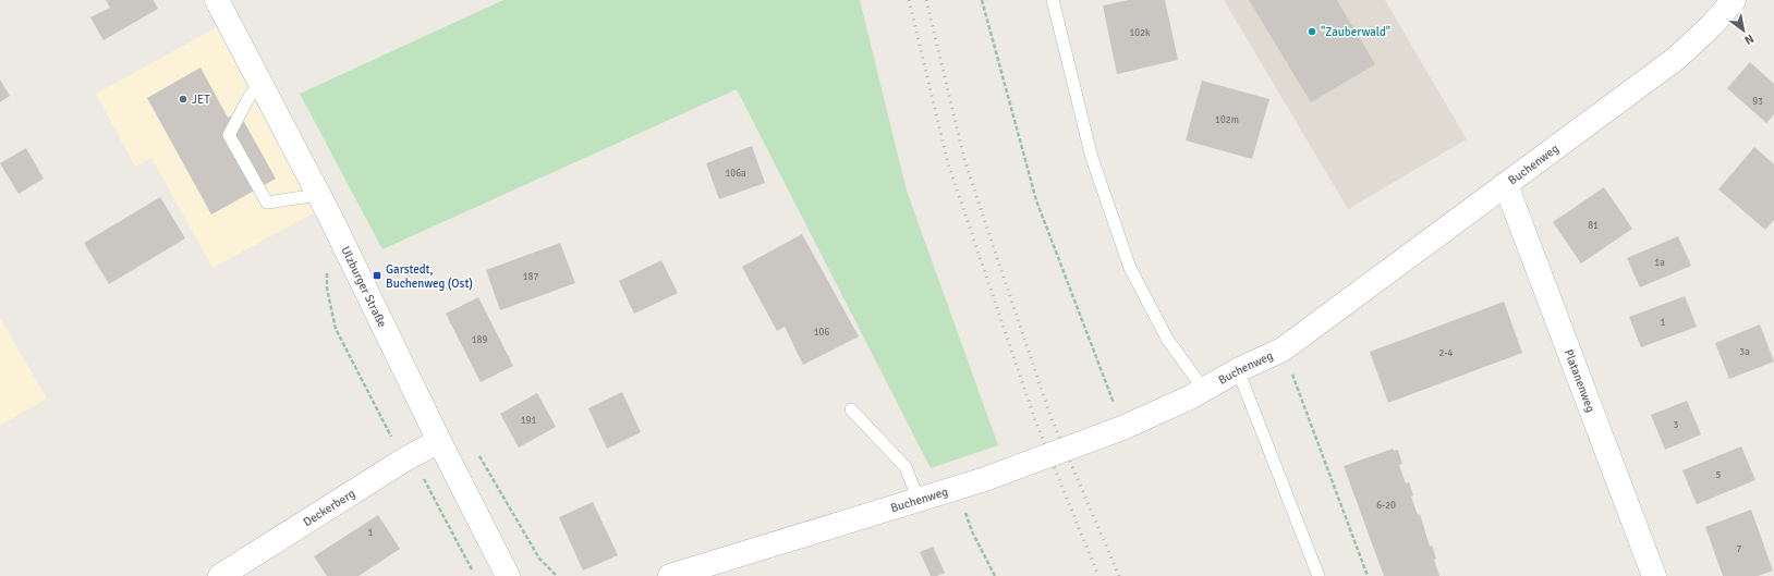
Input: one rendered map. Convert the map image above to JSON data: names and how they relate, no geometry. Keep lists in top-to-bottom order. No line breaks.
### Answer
{"streets":{"street":["Buchenweg","Ulzburger Straße","Platanenweg","Deckerberg"]},"crossings":[["Buchenweg","Platanenweg"],["Ulzburger Straße","Deckerberg"]],"places":{"other":["\"Zauberwald\"","JET"],"transit":["Garstedt, Buchenweg (Ost)"]},"house_numbers":["102k","93","102m","106a","81","1a","187","1","106","189","3a","2-4","191","3","5","6-20","1","7"],"north":"bottom right"}
